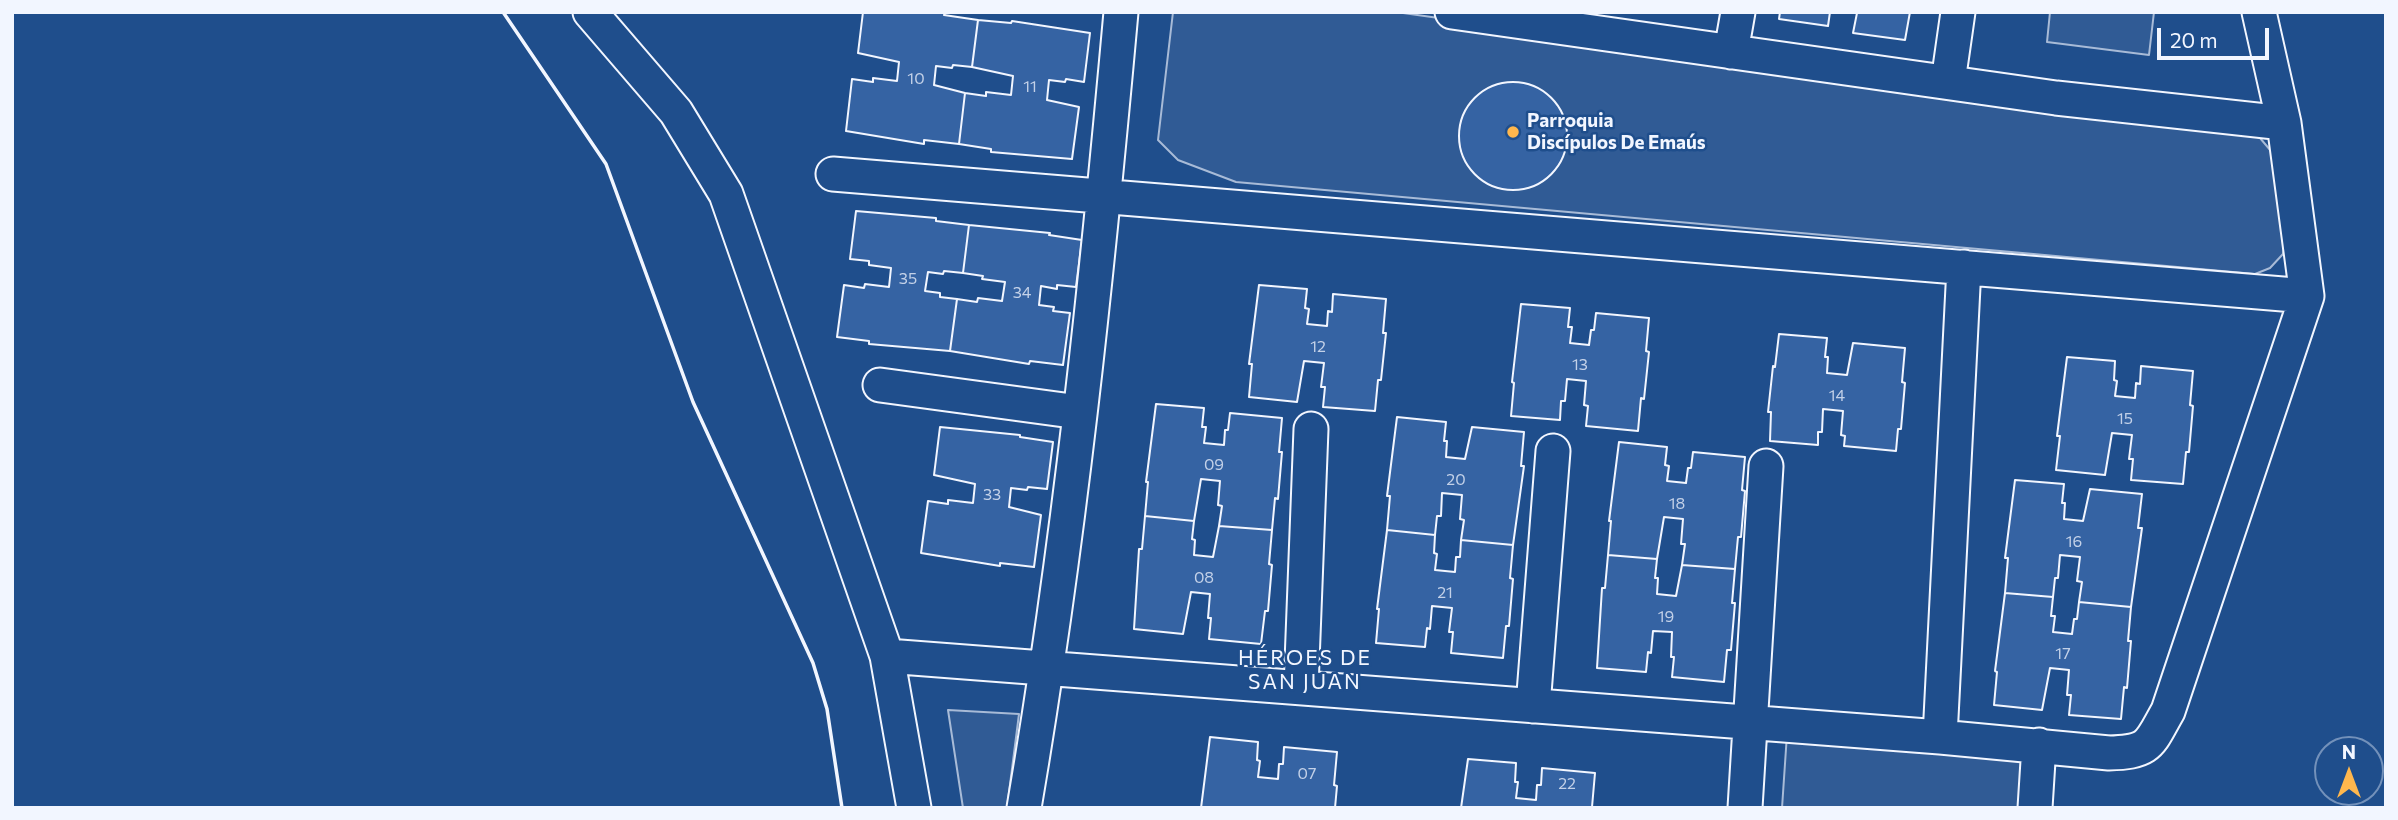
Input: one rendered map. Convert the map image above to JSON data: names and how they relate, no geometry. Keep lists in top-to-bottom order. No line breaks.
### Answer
{"districts":["HÉROES DE SAN JUAN"],"places":["Parroquia Discípulos De Emaús"],"house_numbers":["10","11","35","34","12","13","14","15","09","20","33","18","16","08","21","19","17","07","22"],"scale_bar":"20 m","north":"top"}
